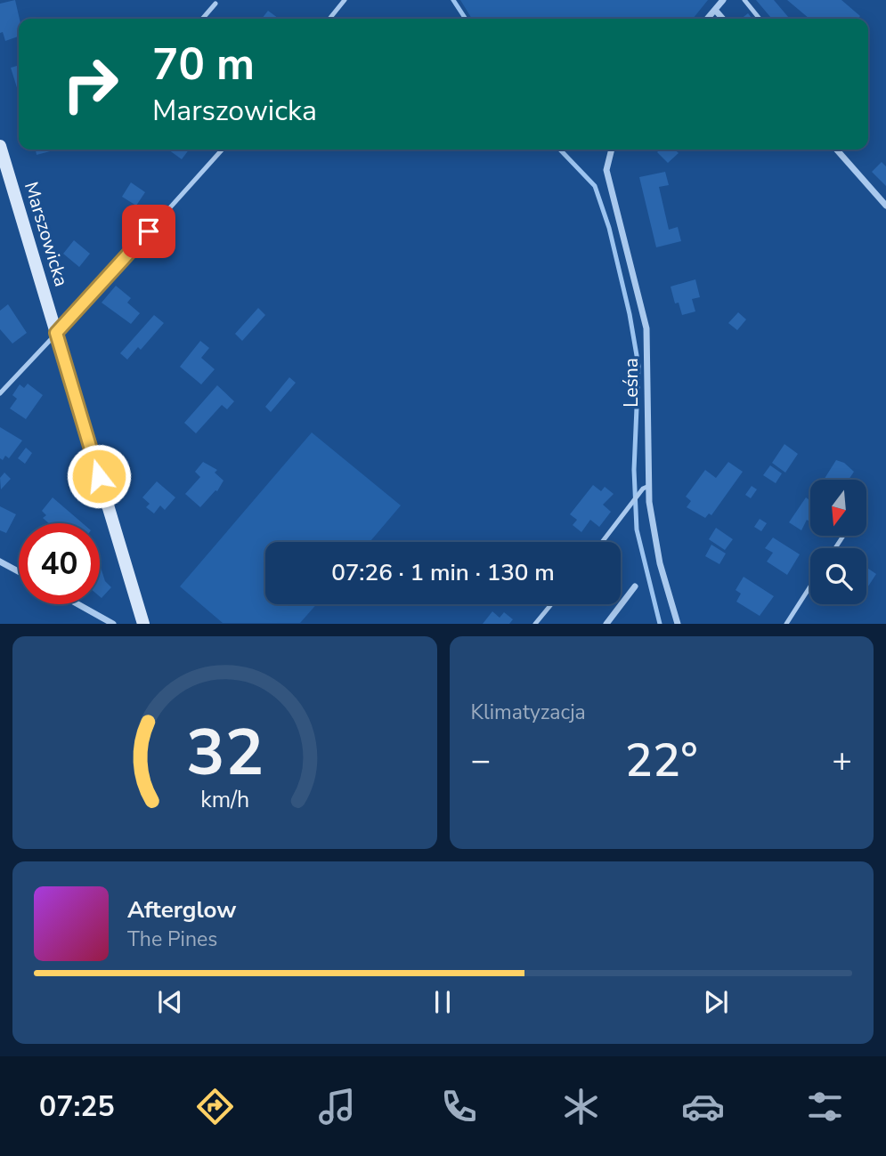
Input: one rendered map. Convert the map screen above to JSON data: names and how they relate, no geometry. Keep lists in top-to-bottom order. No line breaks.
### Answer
{"streets":{"street":["Marszowicka","Leśna"]},"north":"bottom","page":{"turn":["70 m","Marszowicka"],"limit":"40","trip":"07:26 · 1 min · 130 m","tile":"Klimatyzacja","heat":["−","22°","+"],"song":["Afterglow","The Pines"],"tabs":"07:25","gauge":["32","km/h"]}}
